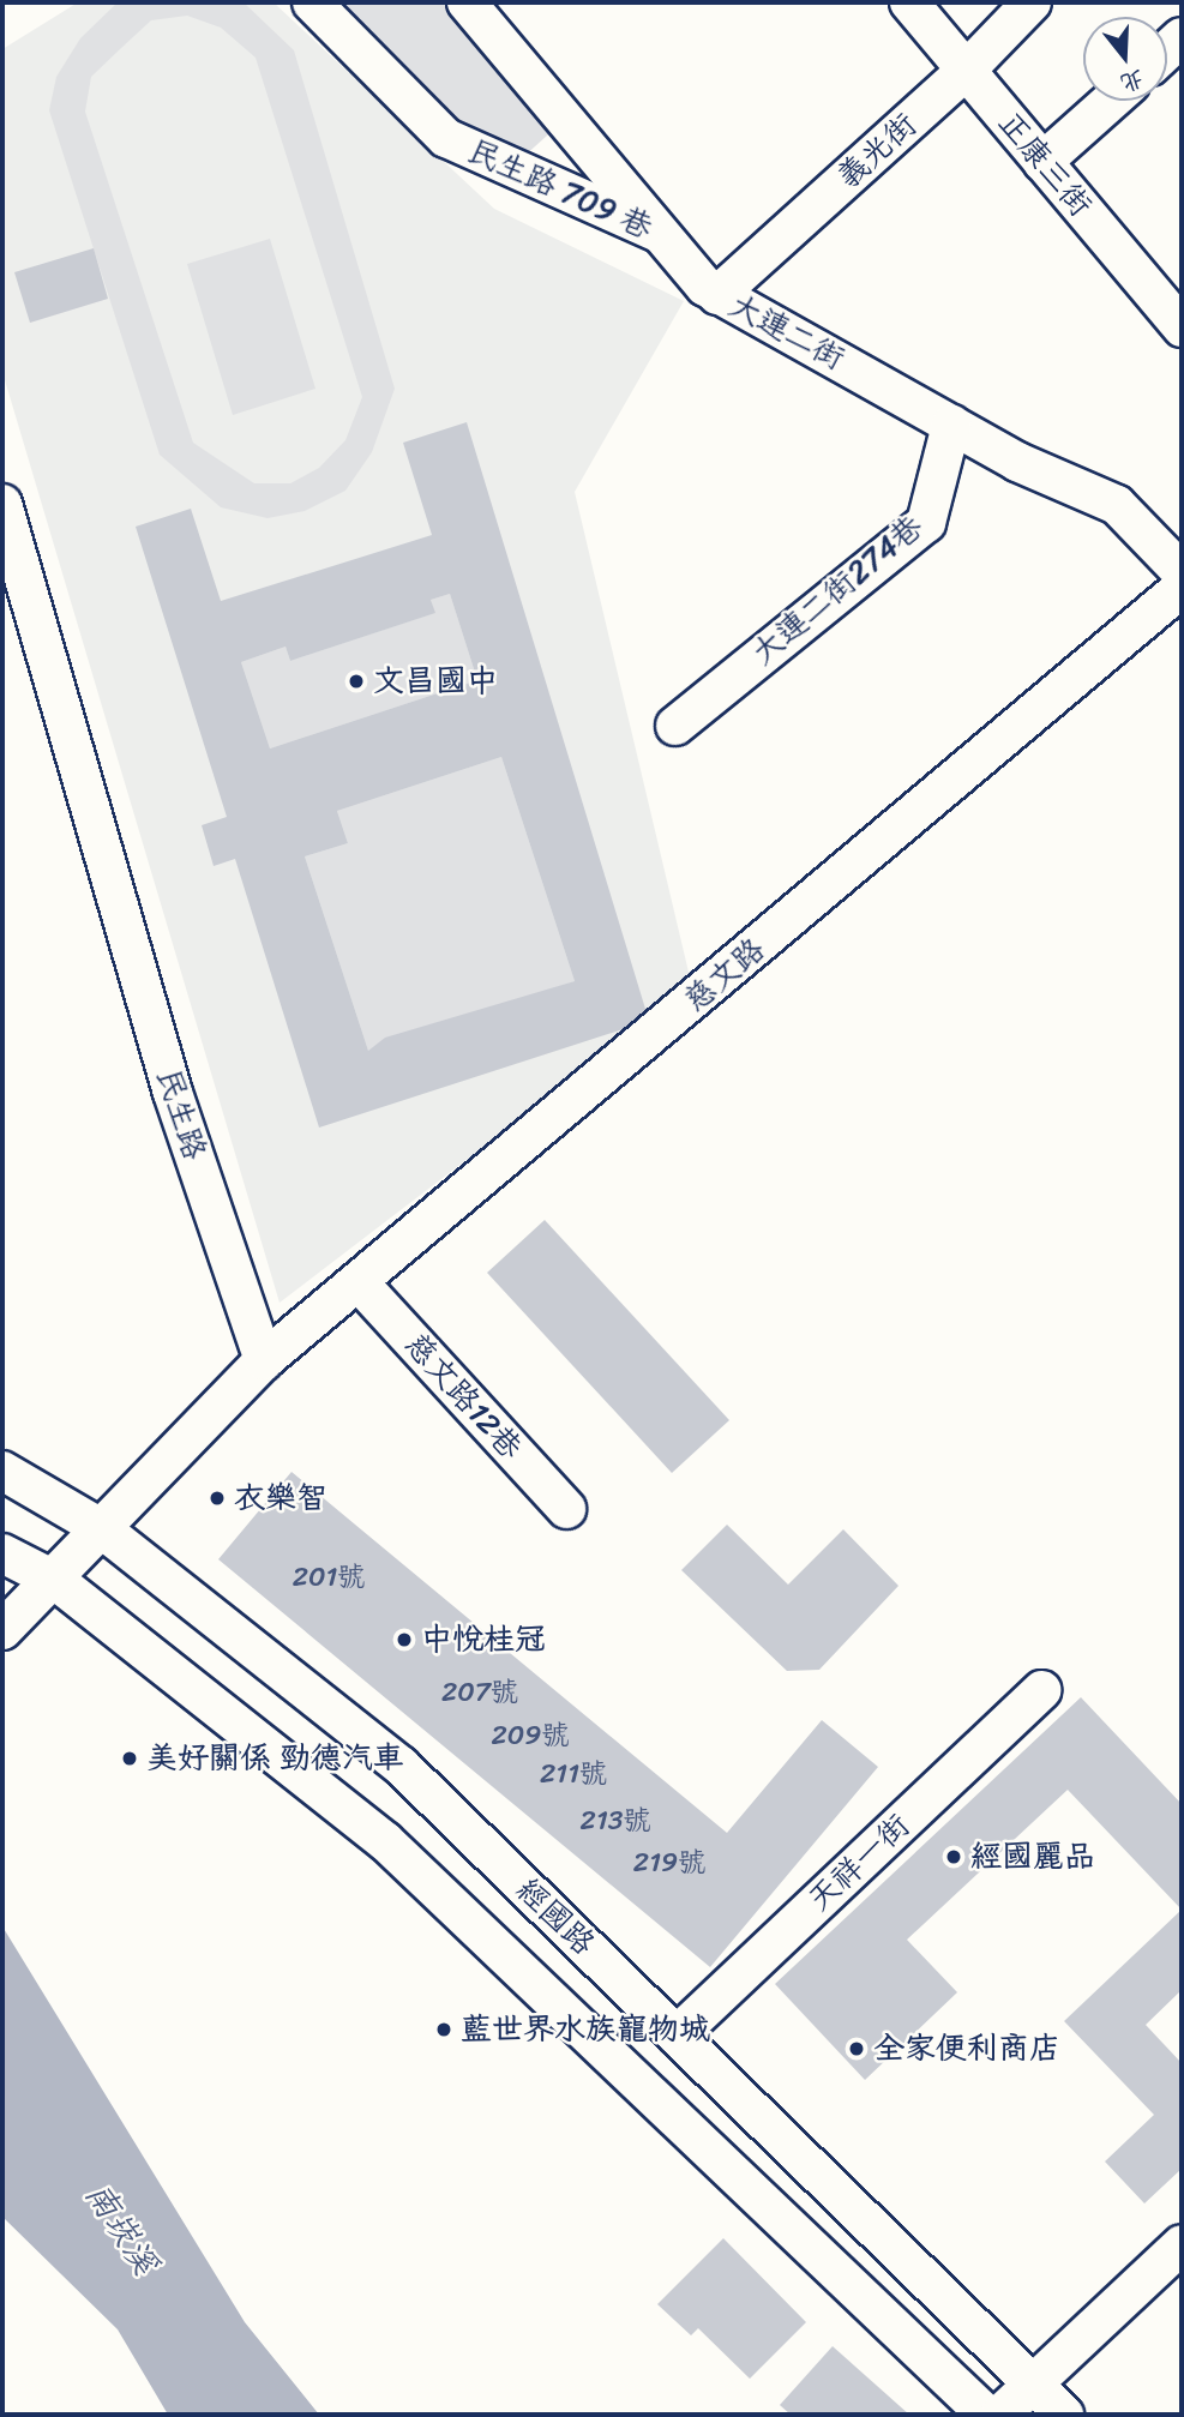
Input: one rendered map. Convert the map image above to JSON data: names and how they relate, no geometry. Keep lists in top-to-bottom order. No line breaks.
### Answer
{"streets":{"street":["義光街","正康三街","民生路 709 巷","大連二街","大連二街274巷","慈文路","民生路","慈文路12巷","天祥一街","經國路"]},"crossings":[["義光街","正康三街"],["義光街","大連二街"],["民生路 709 巷","大連二街"],["大連二街","大連二街274巷"],["慈文路","民生路"],["慈文路","慈文路12巷"],["天祥一街","經國路"]],"water":["南崁溪"],"places":["文昌國中","衣樂智","中悅桂冠","美好關係 勁德汽車","經國麗品","藍世界水族寵物城","全家便利商店"],"house_numbers":["201號","207號","209號","211號","213號","219號"],"north":"bottom"}
